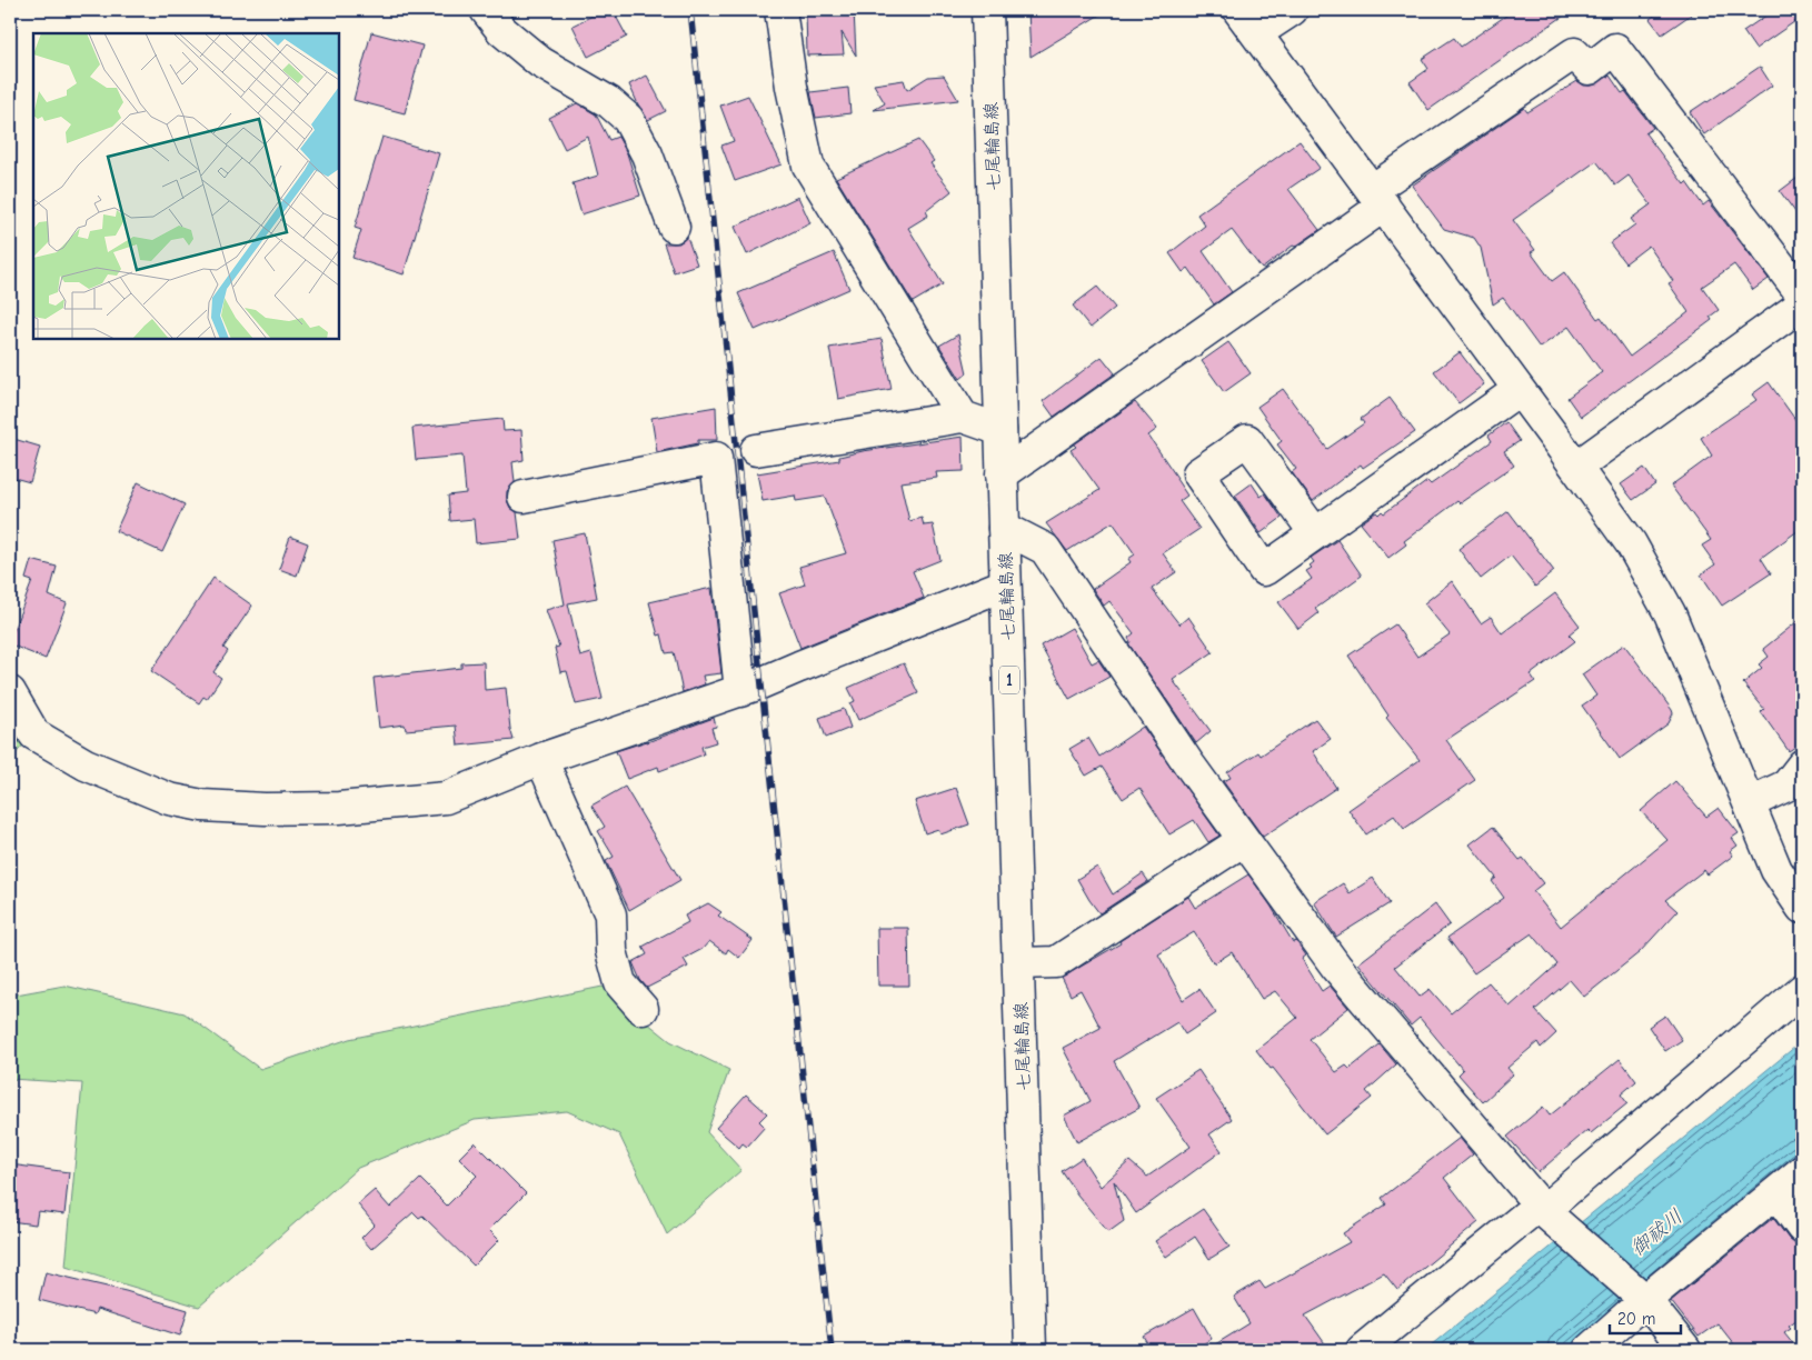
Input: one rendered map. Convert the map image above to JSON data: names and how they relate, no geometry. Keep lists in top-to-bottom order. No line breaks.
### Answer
{"streets":{"street":["七尾輪島線","1"]},"water":["御祓川"],"scale_bar":"20 m"}
